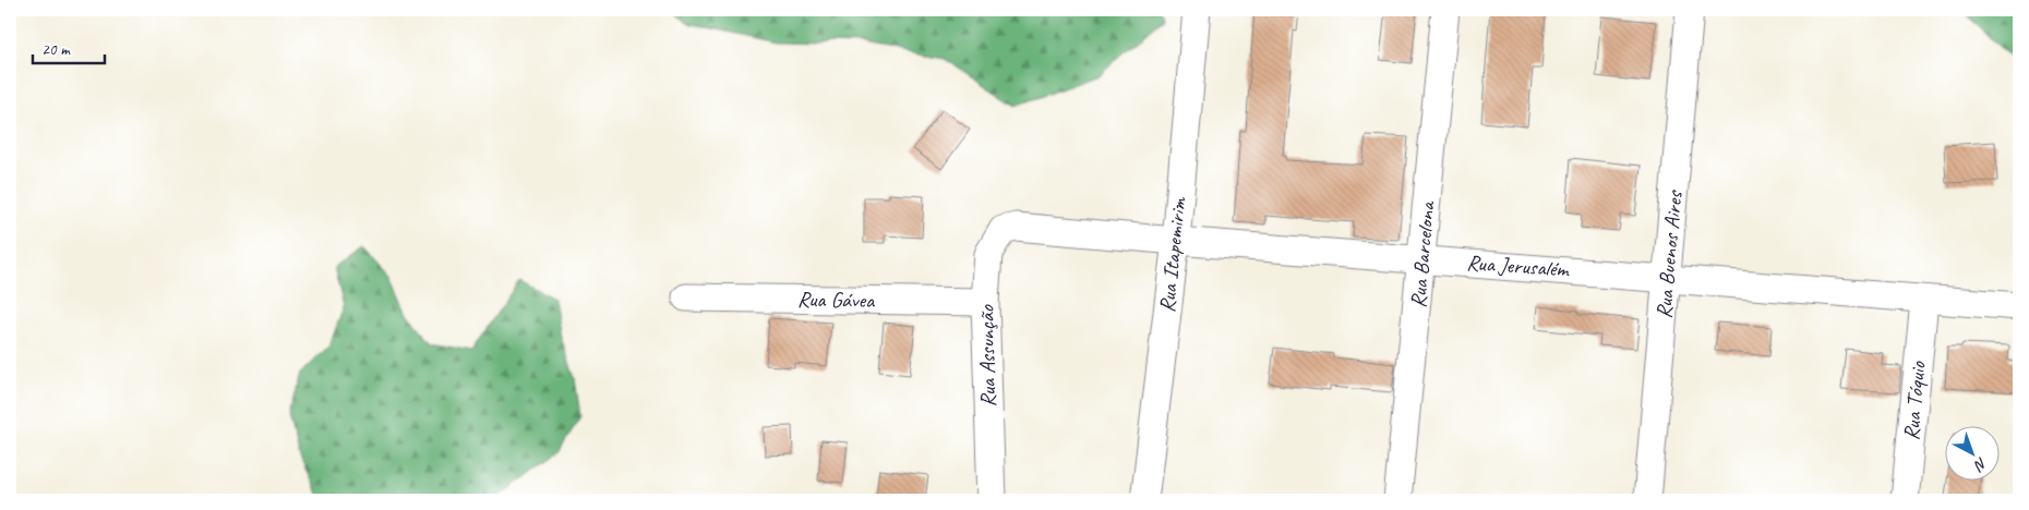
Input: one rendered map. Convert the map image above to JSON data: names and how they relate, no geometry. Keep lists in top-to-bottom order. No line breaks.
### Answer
{"streets":{"street":["Rua Itapemirim","Rua Barcelona","Rua Buenos Aires","Rua Jerusalém","Rua Gávea","Rua Assunção","Rua Tóquio"]},"crossings":[["Rua Itapemirim","Rua Jerusalém"],["Rua Barcelona","Rua Jerusalém"],["Rua Buenos Aires","Rua Jerusalém"],["Rua Jerusalém","Rua Assunção"],["Rua Jerusalém","Rua Tóquio"],["Rua Gávea","Rua Assunção"]],"scale_bar":"20 m","north":"bottom right"}
